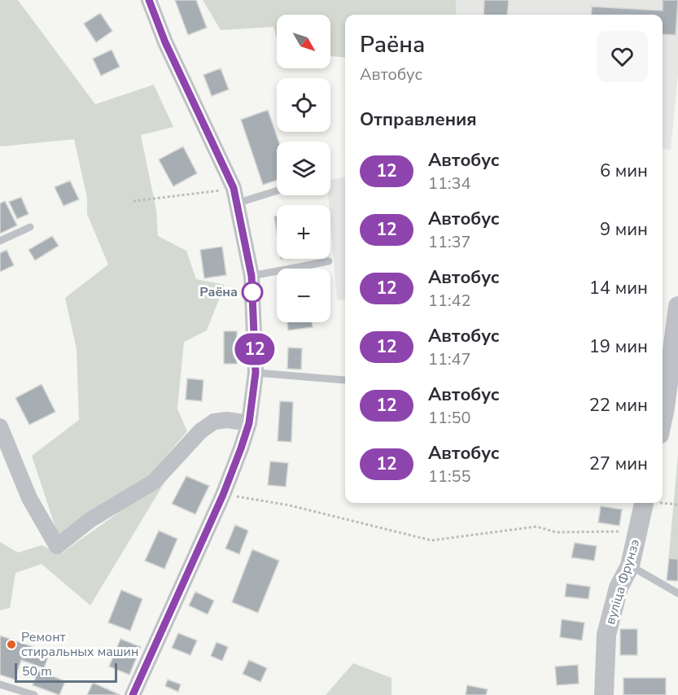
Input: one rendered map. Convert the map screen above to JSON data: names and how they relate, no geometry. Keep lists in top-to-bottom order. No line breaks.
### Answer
{"streets":{"street":["вуліца Фрунзэ"]},"places":["Раёна","Ремонт стиральных машин"],"lines":["bus line 12"],"scale_bar":"50 m","north":"bottom right","page":{"on_map":"12","map_buttons":["+","−"],"heading":[["Раёна","Автобус"],"Отправления"],"list":[{"mark":"12","name":"Автобус","note":"11:34","value":"6 мин"},{"mark":"12","name":"Автобус","note":"11:37","value":"9 мин"},{"mark":"12","name":"Автобус","note":"11:42","value":"14 мин"},{"mark":"12","name":"Автобус","note":"11:47","value":"19 мин"},{"mark":"12","name":"Автобус","note":"11:50","value":"22 мин"},{"mark":"12","name":"Автобус","note":"11:55","value":"27 мин"}],"scale":"50 m"}}
